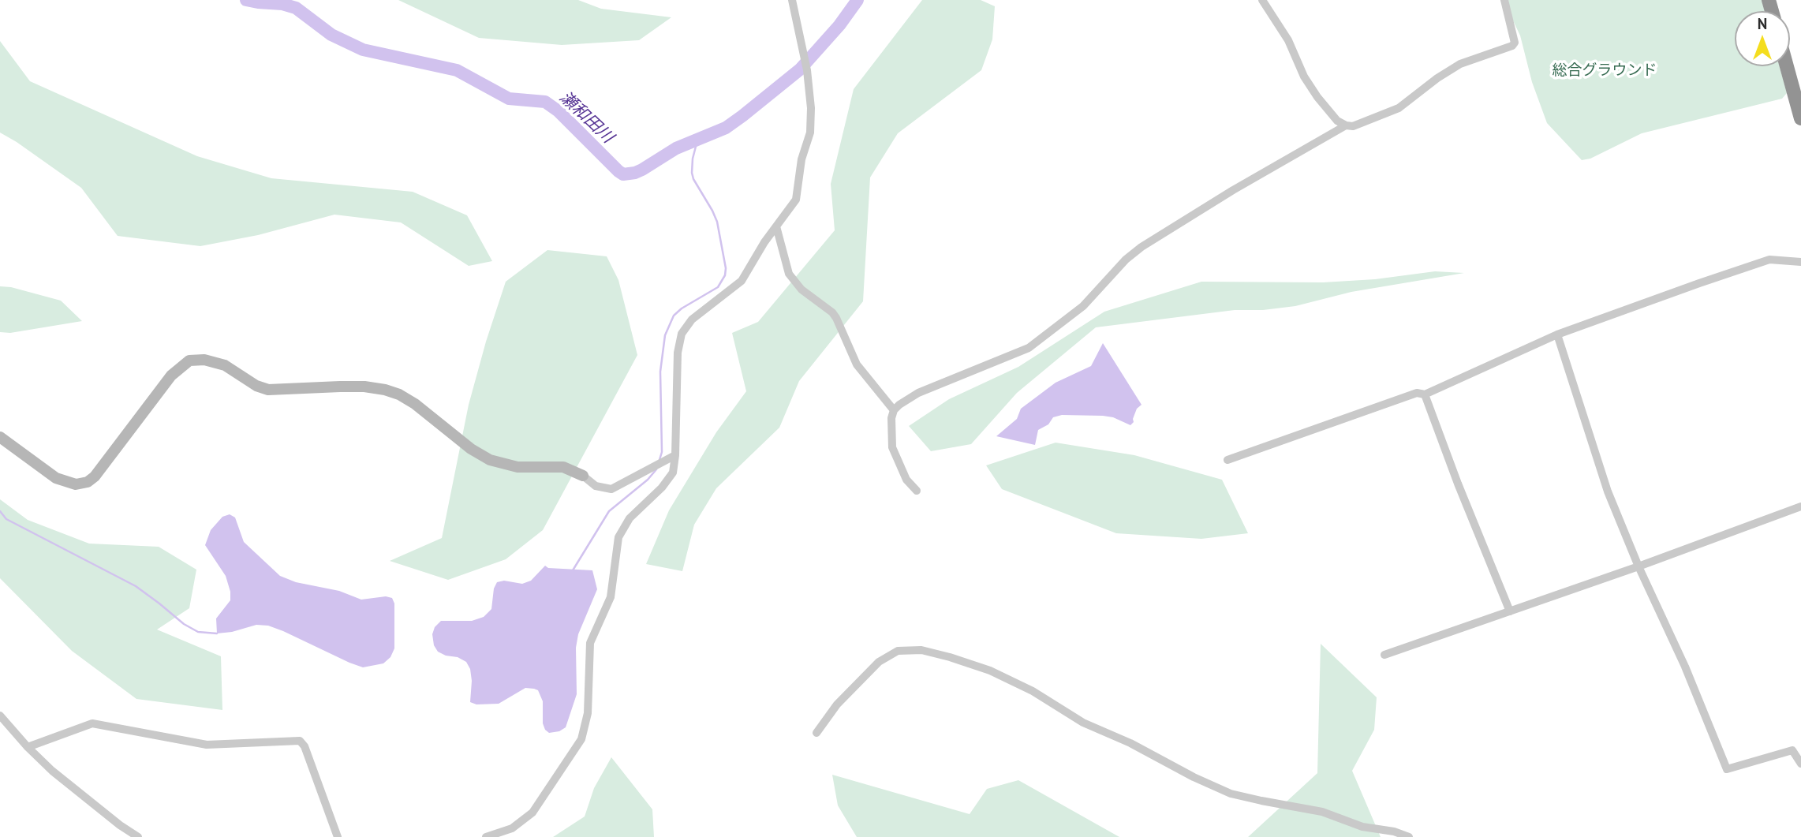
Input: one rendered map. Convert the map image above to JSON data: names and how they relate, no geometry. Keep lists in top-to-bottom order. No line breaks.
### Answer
{"water":["瀬和田川"],"parks":["総合グラウンド"],"north":"top"}
